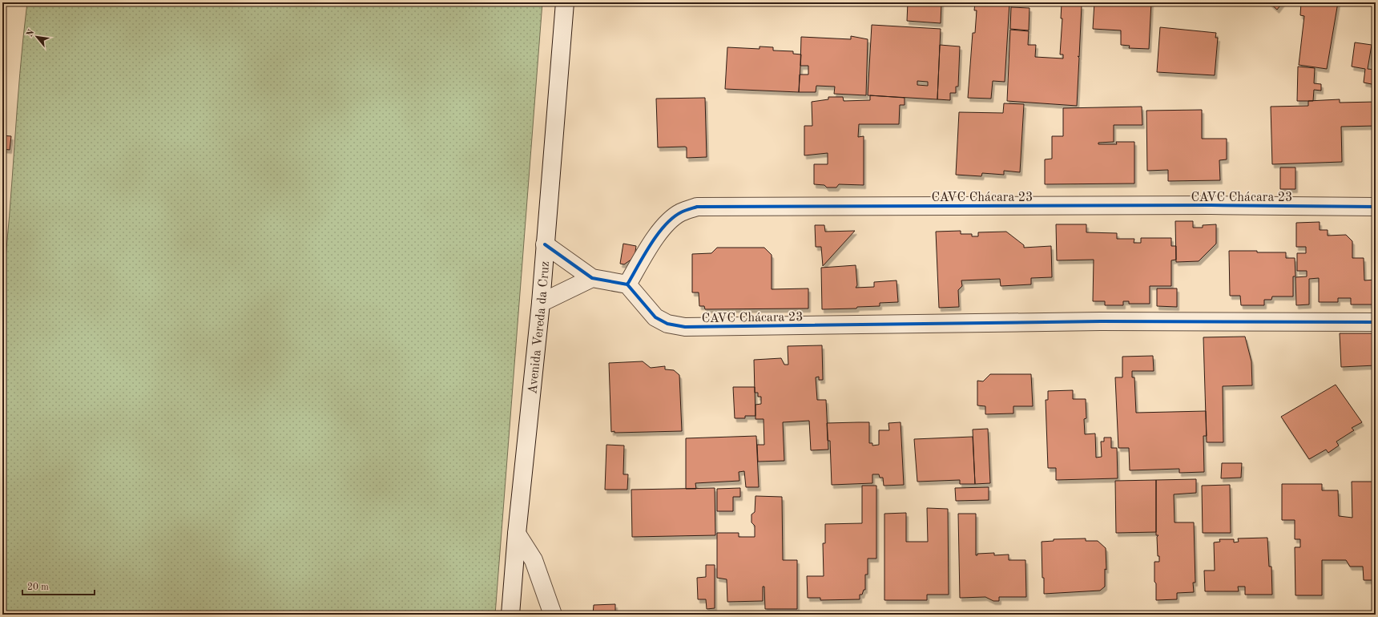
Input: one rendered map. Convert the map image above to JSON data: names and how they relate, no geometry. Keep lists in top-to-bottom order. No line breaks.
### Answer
{"streets":{"street":["CAVC Chácara 23","Avenida Vereda da Cruz"]},"scale_bar":"20 m","north":"top left"}
